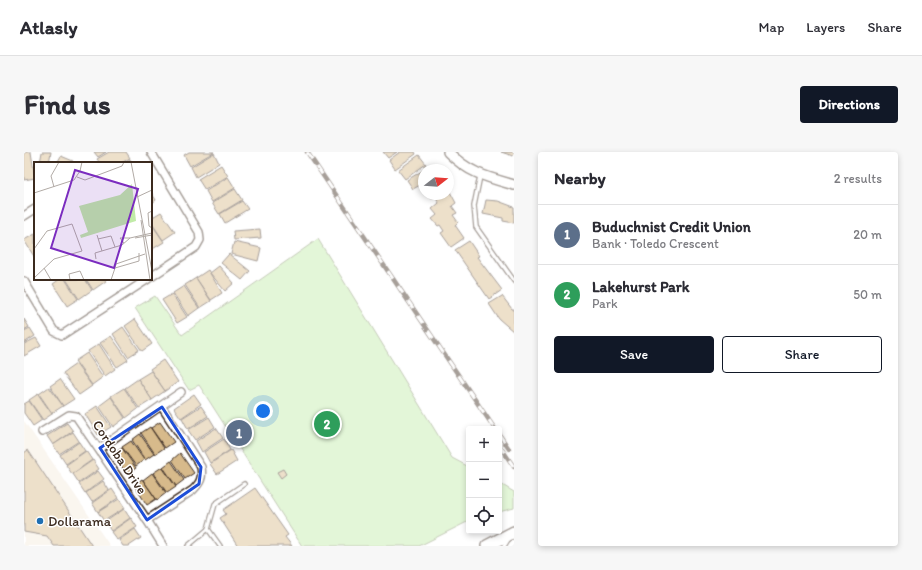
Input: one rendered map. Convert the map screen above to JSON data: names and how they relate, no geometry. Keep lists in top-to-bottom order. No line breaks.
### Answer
{"streets":{"street":["Cordoba Drive"]},"places":["Dollarama"],"north":"right","page":{"header":"Atlasly","nav":["Map","Layers","Share"],"buttons":["Directions",["Save","Share"]],"title":"Find us","heading":["Nearby","2 results"],"list":[{"mark":"1","name":"Buduchnist Credit Union","note":"Bank · Toledo Crescent","value":"20 m"},{"mark":"2","name":"Lakehurst Park","note":"Park","value":"50 m"}],"pins":["2","1"],"map_buttons":["+","−"]}}
